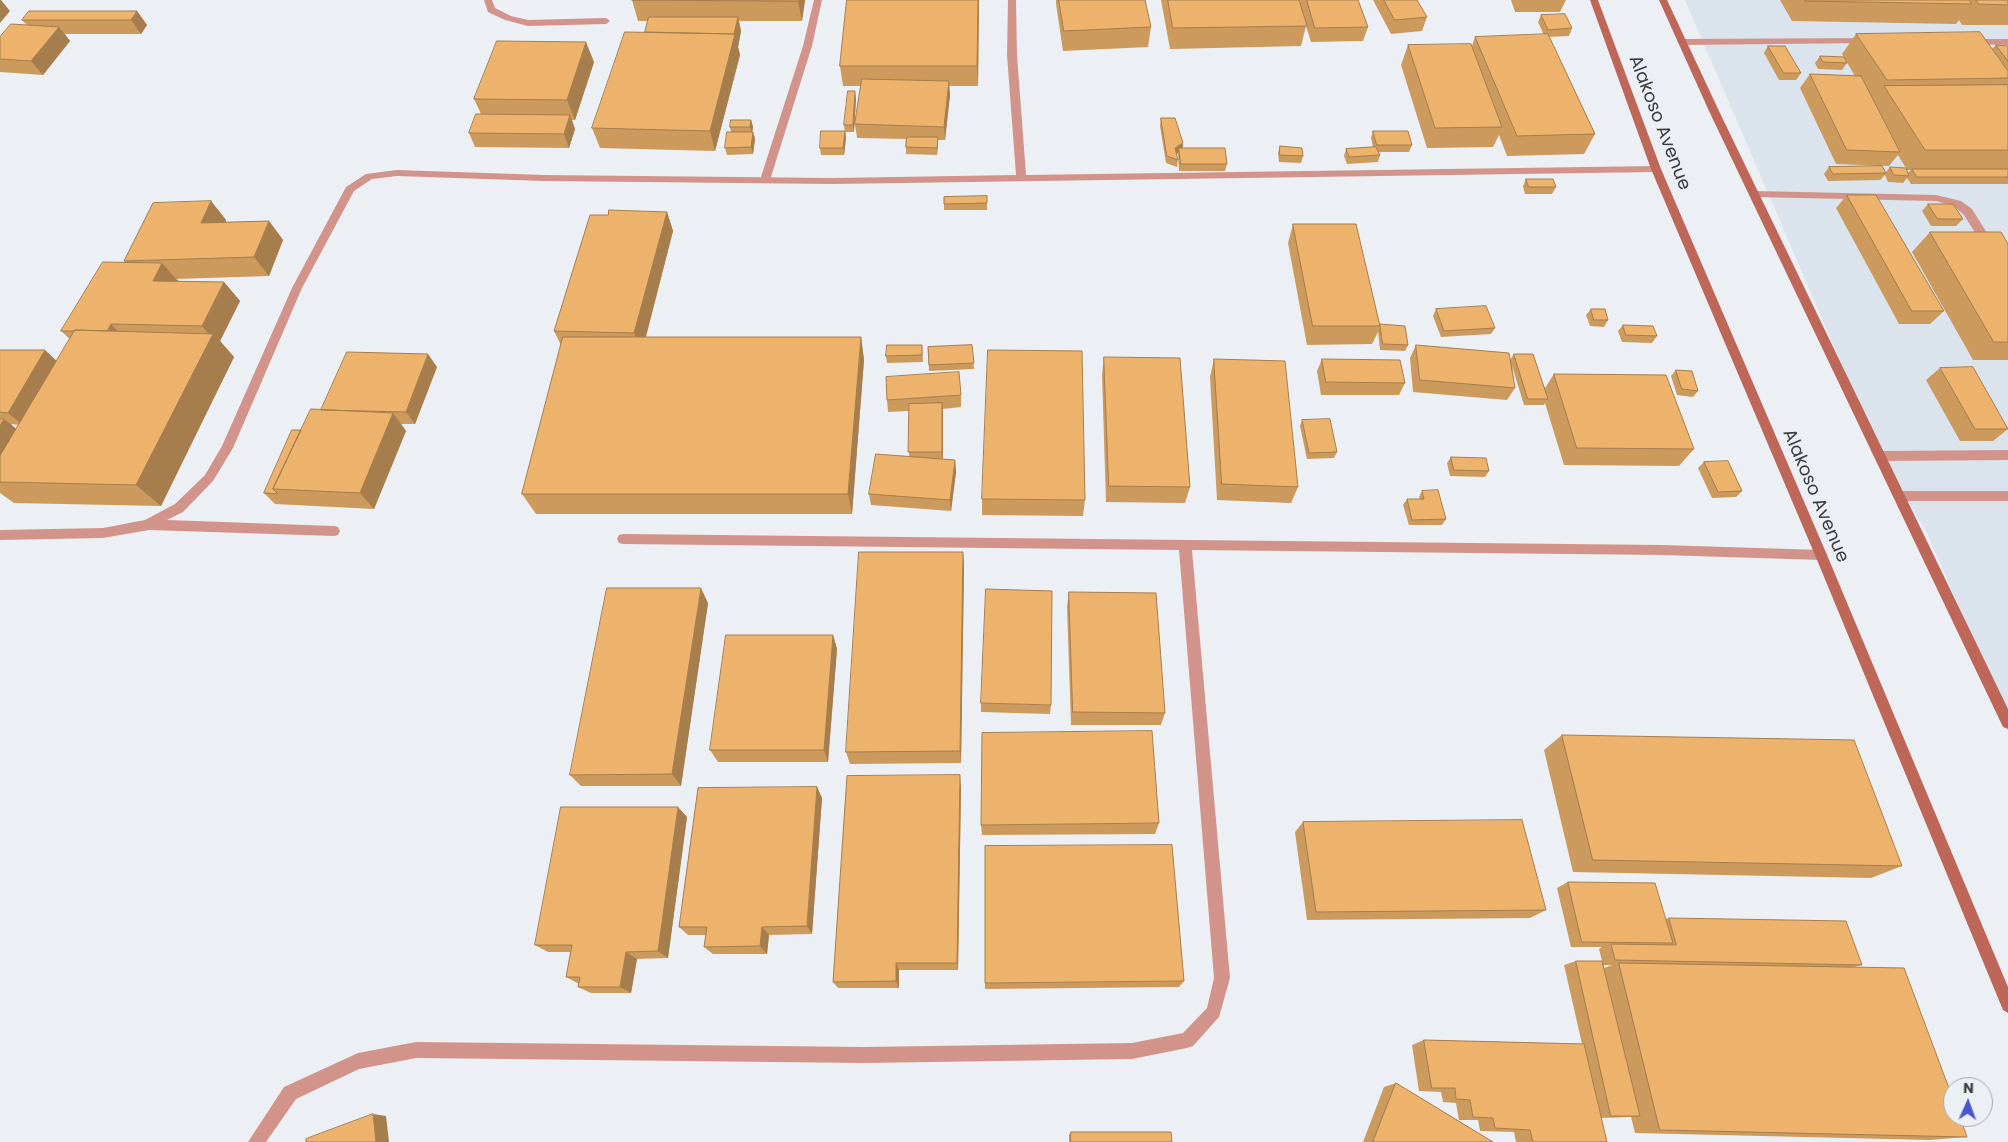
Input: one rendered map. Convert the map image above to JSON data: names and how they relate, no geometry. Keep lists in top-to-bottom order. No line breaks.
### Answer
{"streets":{"street":["Alakoso Avenue"]},"north":"top"}
